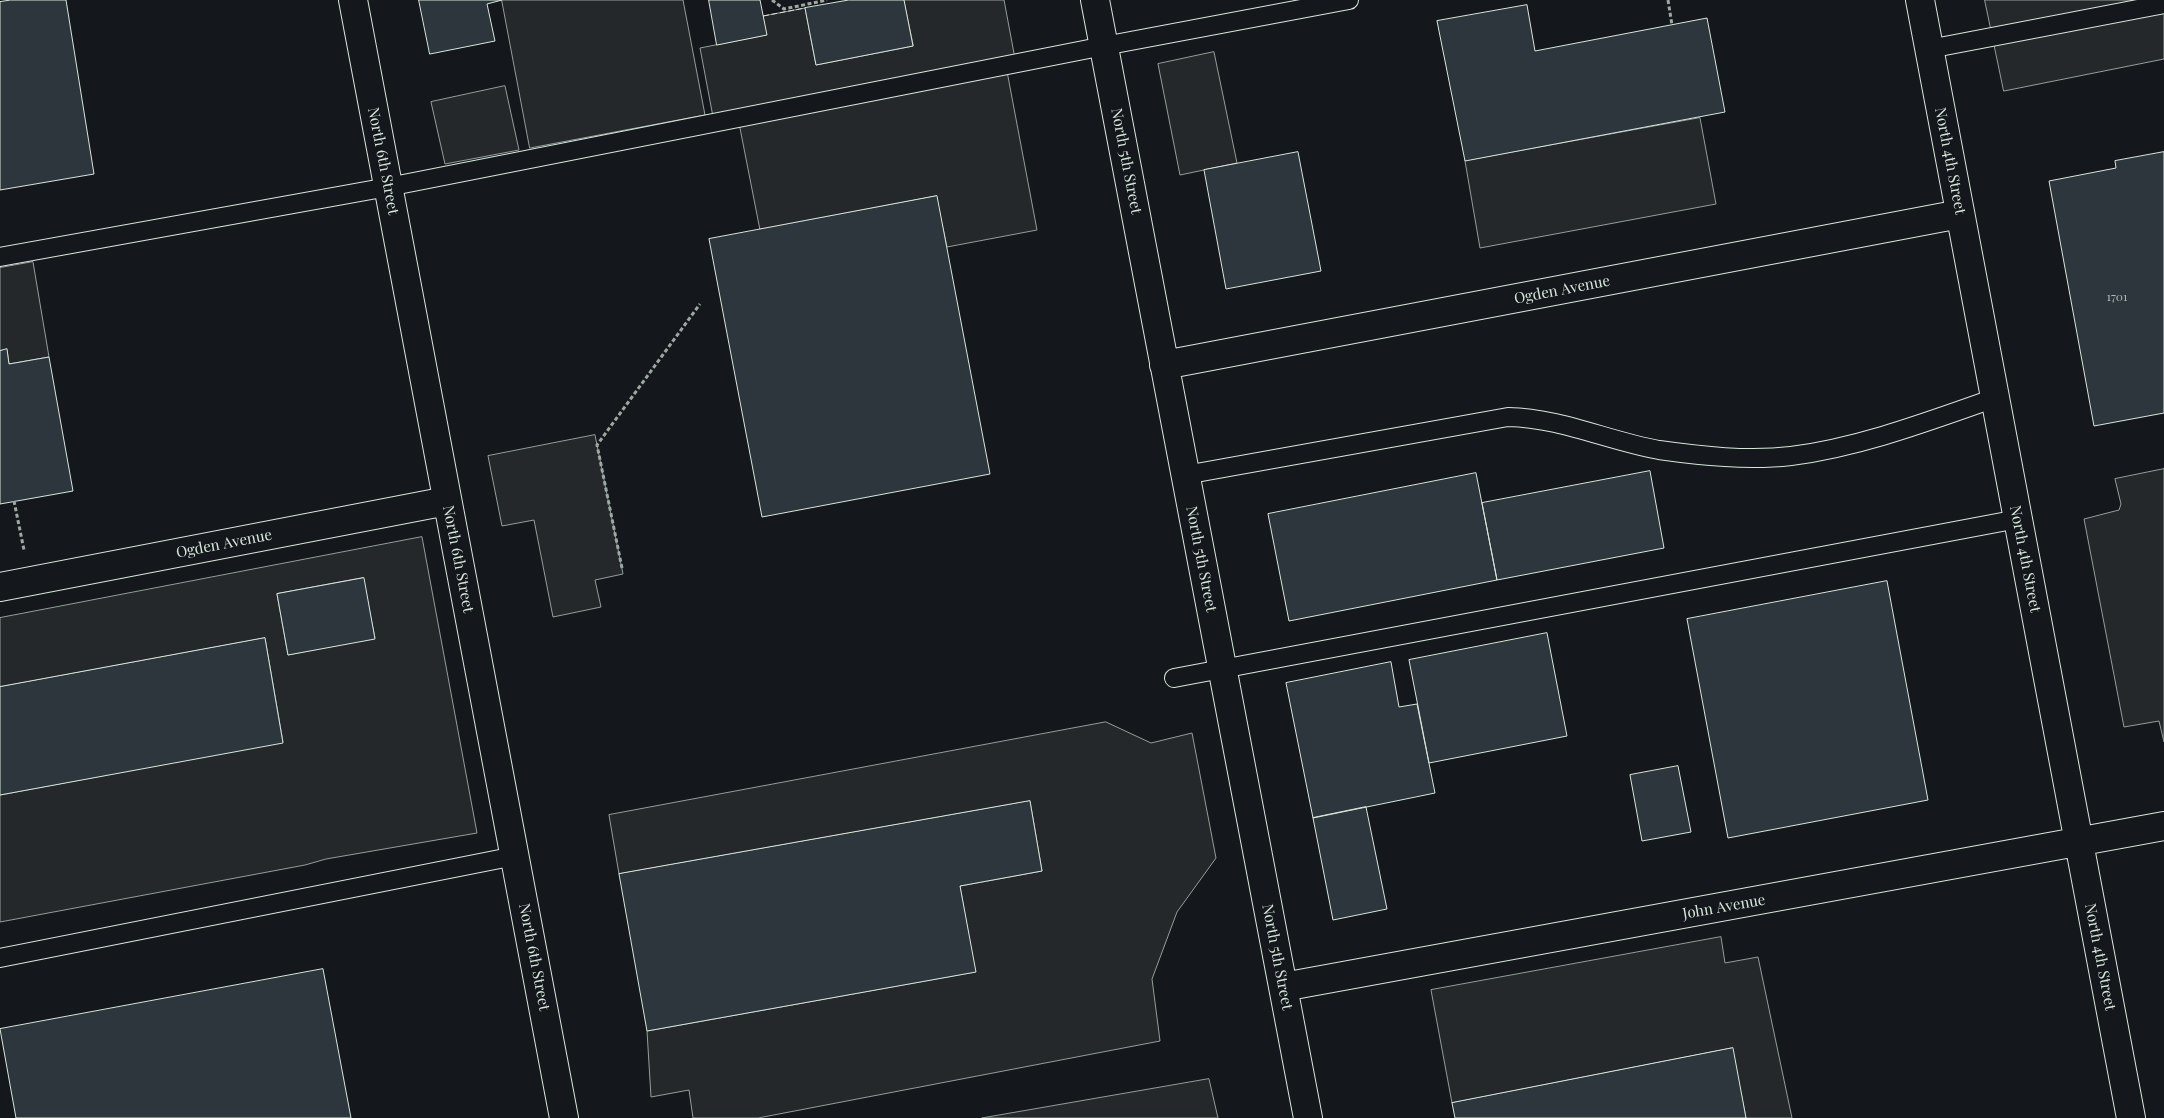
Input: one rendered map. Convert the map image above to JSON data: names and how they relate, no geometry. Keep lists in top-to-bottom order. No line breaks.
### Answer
{"streets":{"street":["North 6th Street","North 5th Street","North 4th Street","Ogden Avenue","John Avenue"]},"crossings":[["North 6th Street","Ogden Avenue"],["North 5th Street","Ogden Avenue"],["North 5th Street","John Avenue"],["North 4th Street","Ogden Avenue"],["North 4th Street","John Avenue"]],"house_numbers":["1701"]}
